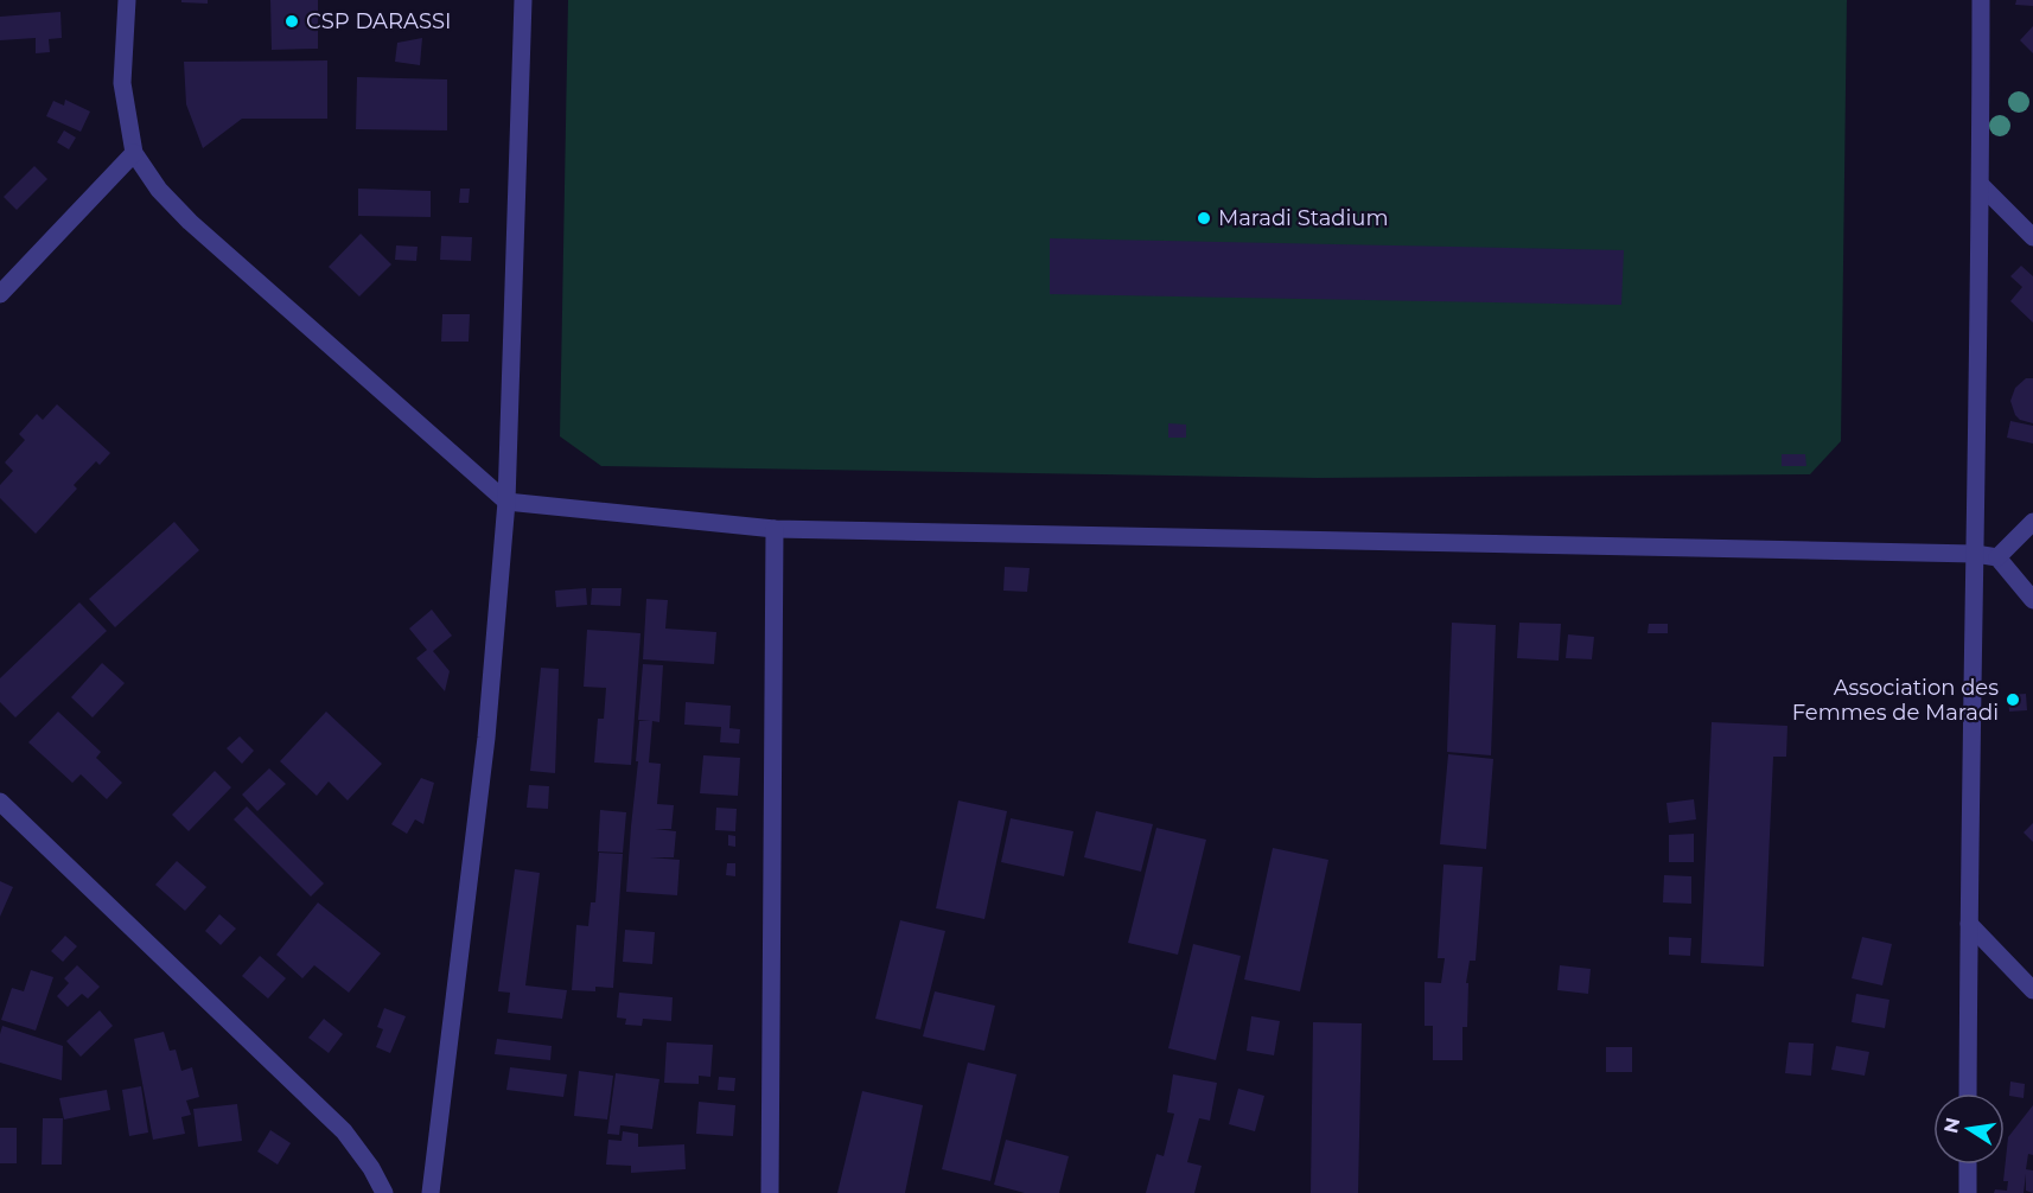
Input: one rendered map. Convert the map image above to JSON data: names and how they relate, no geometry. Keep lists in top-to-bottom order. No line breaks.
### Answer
{"places":["CSP DARASSI","Maradi Stadium","Association des Femmes de Maradi"],"north":"left"}
